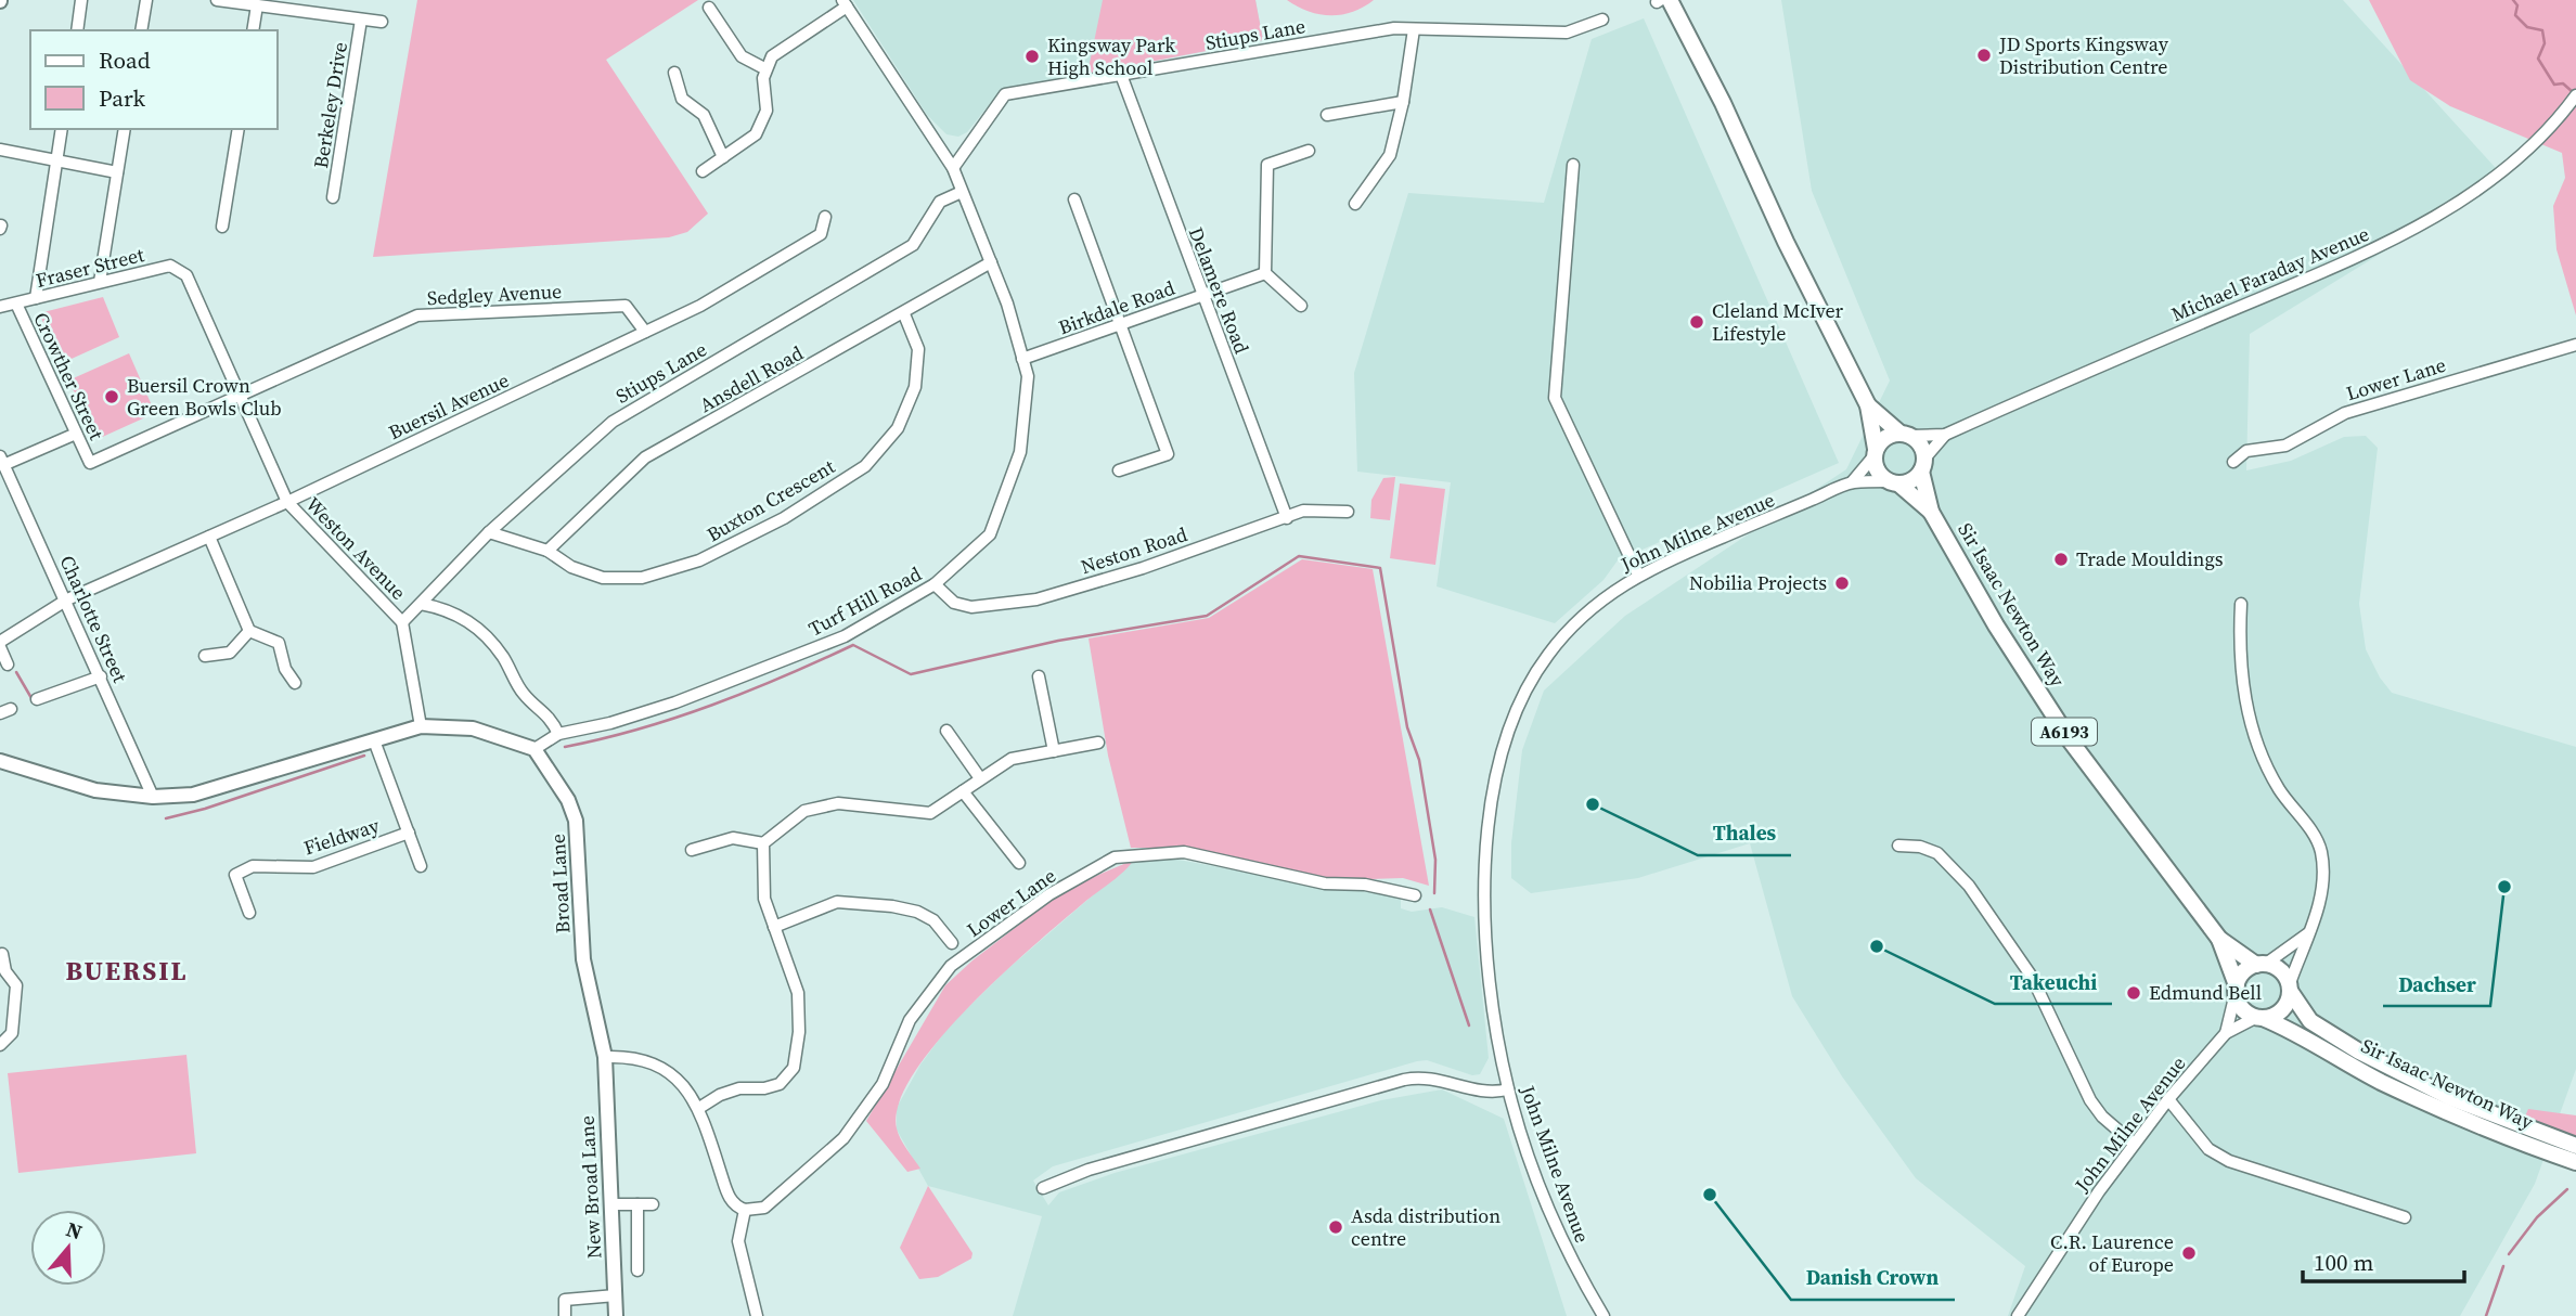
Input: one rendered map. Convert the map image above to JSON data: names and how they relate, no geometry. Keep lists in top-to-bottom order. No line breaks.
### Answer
{"streets":{"highway":["Sir Isaac Newton Way","A6193"],"main road":["Broad Lane","New Broad Lane"],"street":["Stiups Lane","Berkeley Drive","Fraser Street","Michael Faraday Avenue","Delamere Road","Sedgley Avenue","Birkdale Road","Crowther Street","Ansdell Road","Lower Lane","Buersil Avenue","Buxton Crescent","John Milne Avenue","Weston Avenue","Neston Road","Turf Hill Road","Charlotte Street","Fieldway"]},"crossings":[["Stiups Lane","Delamere Road"],["Stiups Lane","Buxton Crescent"],["Stiups Lane","Weston Avenue"],["Stiups Lane","Turf Hill Road"],["Fraser Street","Crowther Street"],["Fraser Street","Weston Avenue"],["Delamere Road","Birkdale Road"],["Delamere Road","Neston Road"],["Sedgley Avenue","Crowther Street"],["Sedgley Avenue","Buersil Avenue"],["Sedgley Avenue","Weston Avenue"],["Birkdale Road","Turf Hill Road"],["Ansdell Road","Buxton Crescent"],["Ansdell Road","Turf Hill Road"],["Buersil Avenue","Weston Avenue"],["Buersil Avenue","Charlotte Street"],["John Milne Avenue","Sir Isaac Newton Way"],["John Milne Avenue","A6193"],["Neston Road","Turf Hill Road"],["Turf Hill Road","Broad Lane"],["Sir Isaac Newton Way","A6193"],["Broad Lane","New Broad Lane"]],"districts":["BUERSIL"],"places":["JD Sports Kingsway Distribution Centre","Kingsway Park High School","Cleland McIver Lifestyle","Buersil Crown Green Bowls Club","Trade Mouldings","Nobilia Projects","Thales","Dachser","Takeuchi","Edmund Bell","Danish Crown","Asda distribution centre","C.R. Laurence of Europe"],"legend":["Road","Park"],"scale_bar":"100 m","north":"top"}
